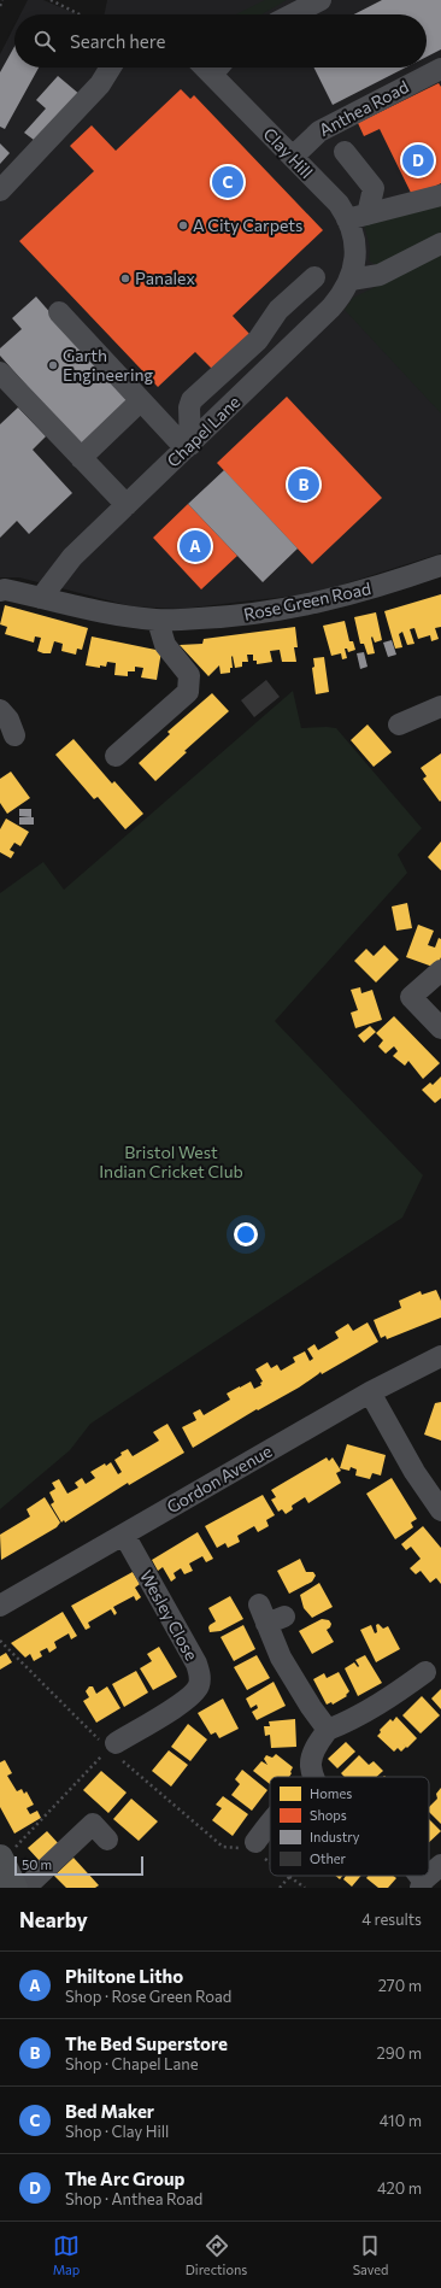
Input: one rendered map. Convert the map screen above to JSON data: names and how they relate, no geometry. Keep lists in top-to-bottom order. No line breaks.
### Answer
{"streets":{"street":["Anthea Road","Clay Hill","Chapel Lane","Rose Green Road","Gordon Avenue","Wesley Close"]},"crossings":[["Anthea Road","Clay Hill"],["Clay Hill","Chapel Lane"],["Chapel Lane","Rose Green Road"],["Gordon Avenue","Wesley Close"]],"parks":["Bristol West Indian Cricket Club"],"places":["A City Carpets","Panalex","Garth Engineering"],"legend":["Homes","Shops","Industry","Other"],"scale_bar":"50 m","page":{"search":"Search here","pins":["D","C","B","A"],"scale":"50 m","heading":["Nearby","4 results"],"list":[{"mark":"A","name":"Philtone Litho","note":"Shop · Rose Green Road","value":"270 m"},{"mark":"B","name":"The Bed Superstore","note":"Shop · Chapel Lane","value":"290 m"},{"mark":"C","name":"Bed Maker","note":"Shop · Clay Hill","value":"410 m"},{"mark":"D","name":"The Arc Group","note":"Shop · Anthea Road","value":"420 m"}],"nav":["Map","Directions","Saved"]}}
